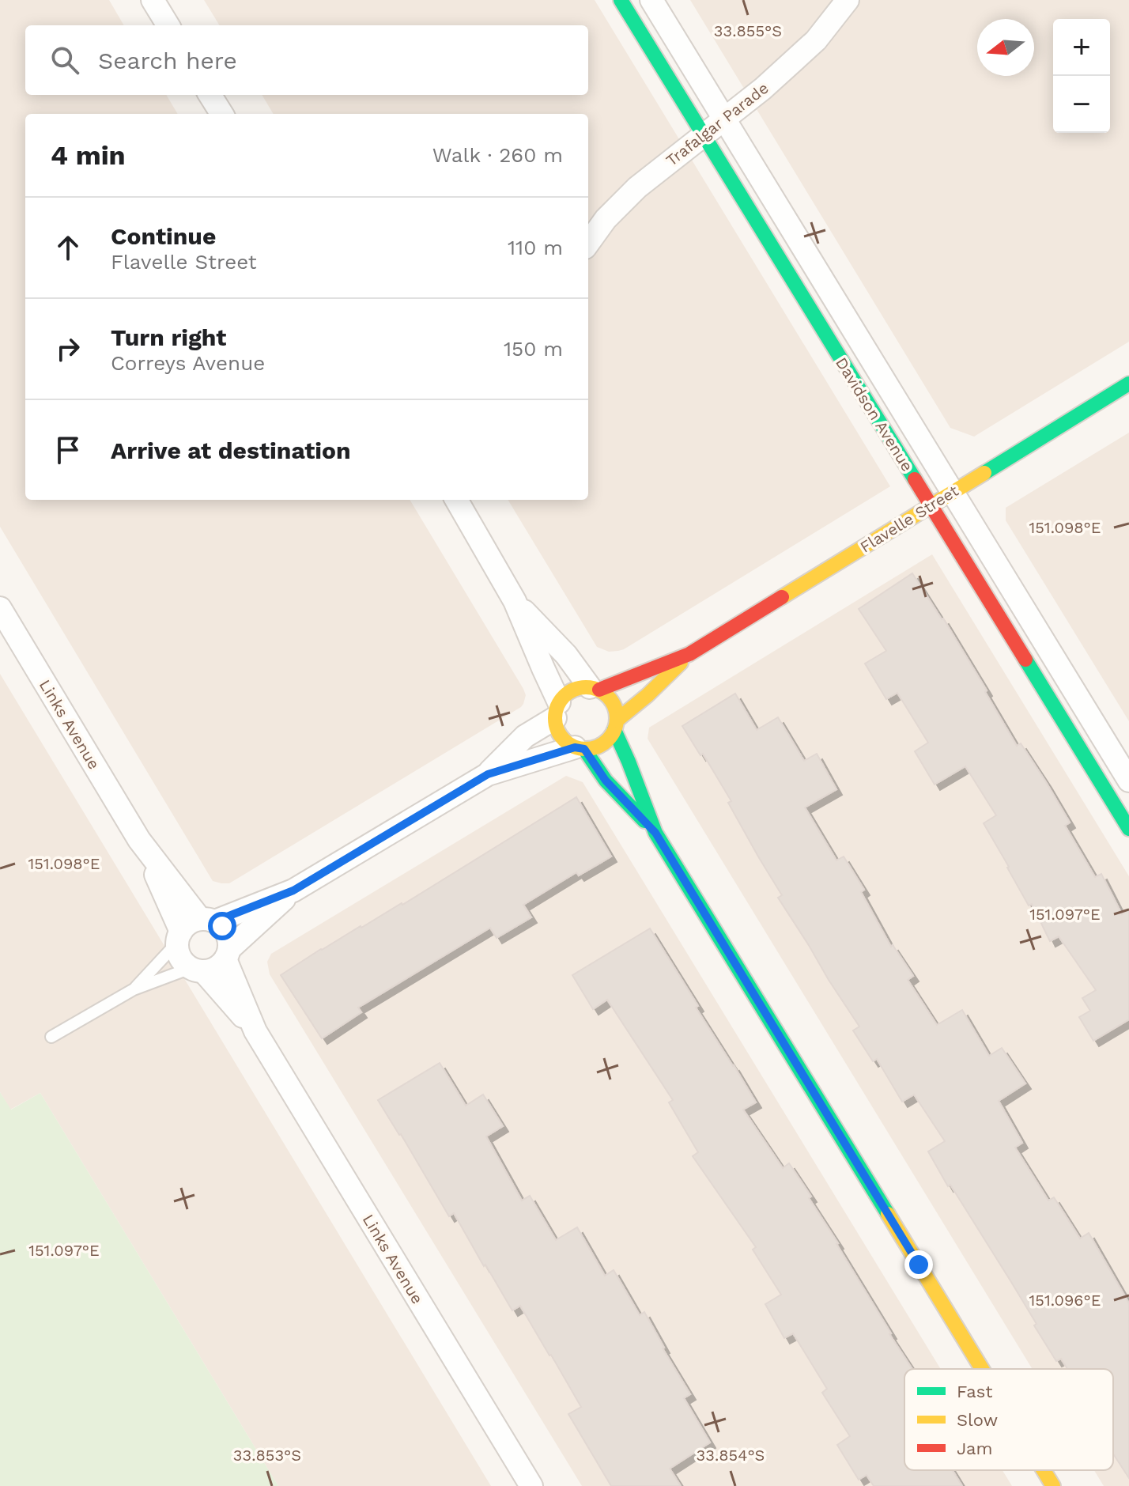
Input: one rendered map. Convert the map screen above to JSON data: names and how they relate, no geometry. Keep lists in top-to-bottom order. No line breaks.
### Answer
{"streets":{"street":["Trafalgar Parade","Davidson Avenue","Flavelle Street","Links Avenue"]},"crossings":[["Trafalgar Parade","Davidson Avenue"],["Davidson Avenue","Flavelle Street"]],"legend":["Fast","Slow","Jam"],"north":"left","page":{"map_buttons":["+","−"],"search":"Search here","heading":["4 min","Walk · 260 m"],"list":[["Continue","Flavelle Street","110 m"],["Turn right","Correys Avenue","150 m"],"Arrive at destination"]},"coordinates":["33.855°S","151.098°E","151.097°E","151.096°E","33.853°S","33.854°S"]}
